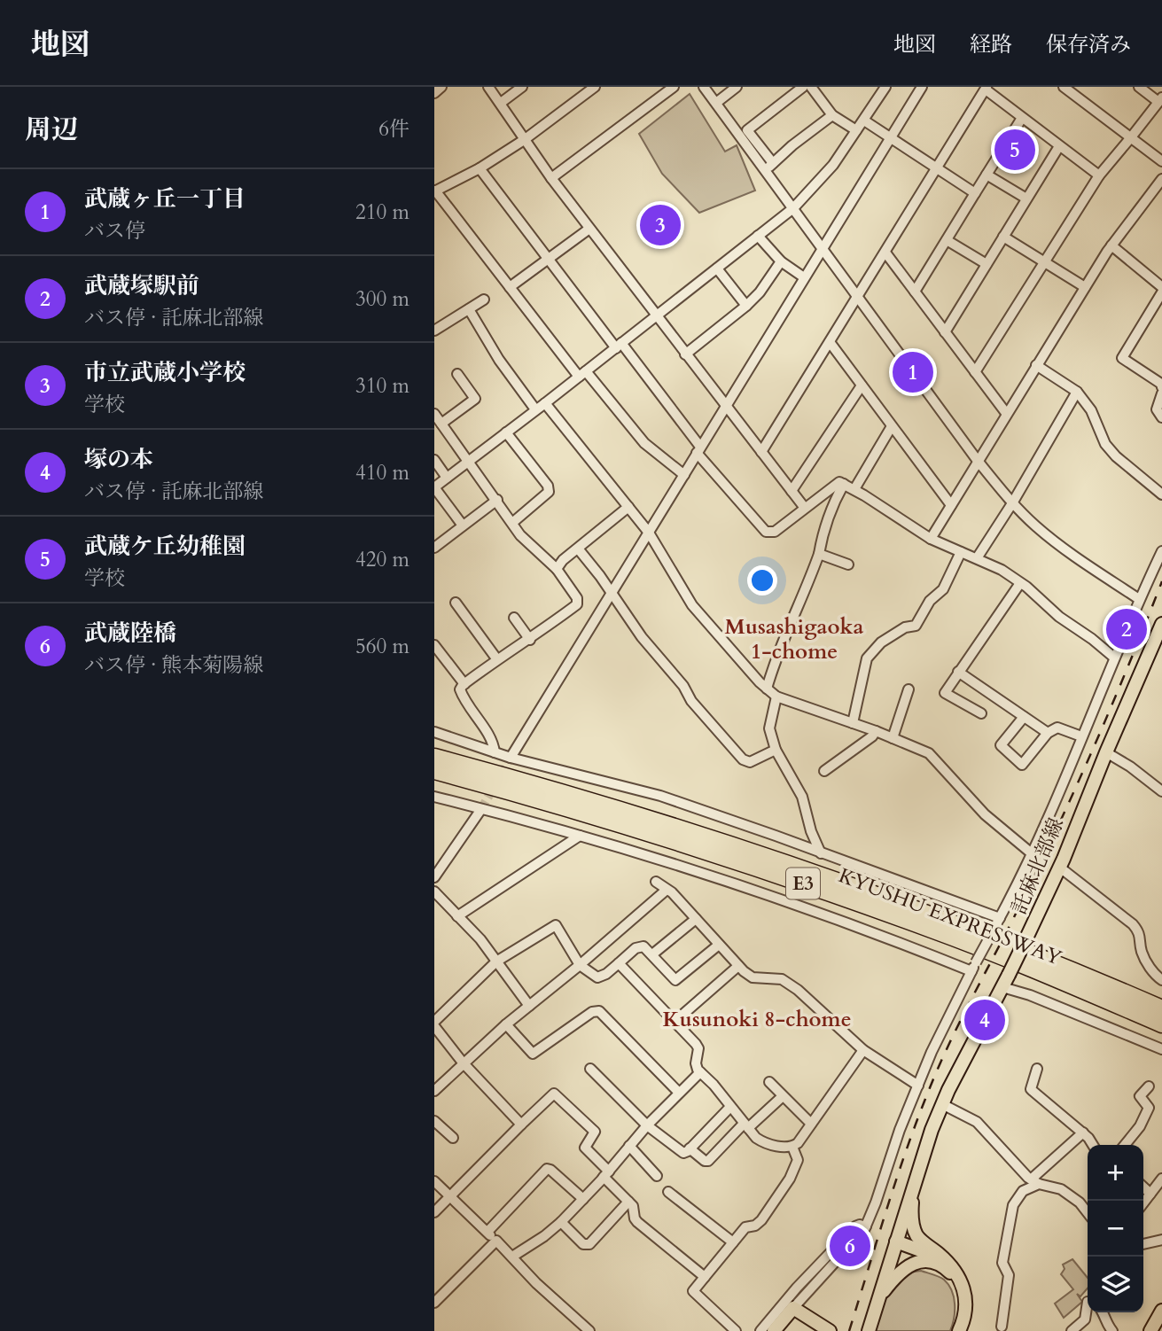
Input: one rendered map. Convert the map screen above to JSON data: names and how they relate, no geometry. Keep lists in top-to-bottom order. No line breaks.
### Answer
{"streets":{"highway":["E3","KYUSHU EXPRESSWAY"],"main road":["託麻北部線"]},"districts":["Musashigaoka 1-chome","Kusunoki 8-chome"],"page":{"header":"地図","nav":["地図","経路","保存済み"],"heading":["周辺","6件"],"pins":["5","3","1","2","4","6"],"list":[{"mark":"1","name":"武蔵ヶ丘一丁目","note":"バス停","value":"210 m"},{"mark":"2","name":"武蔵塚駅前","note":"バス停 · 託麻北部線","value":"300 m"},{"mark":"3","name":"市立武蔵小学校","note":"学校","value":"310 m"},{"mark":"4","name":"塚の本","note":"バス停 · 託麻北部線","value":"410 m"},{"mark":"5","name":"武蔵ケ丘幼稚園","note":"学校","value":"420 m"},{"mark":"6","name":"武蔵陸橋","note":"バス停 · 熊本菊陽線","value":"560 m"}],"map_buttons":["+","−"]}}
